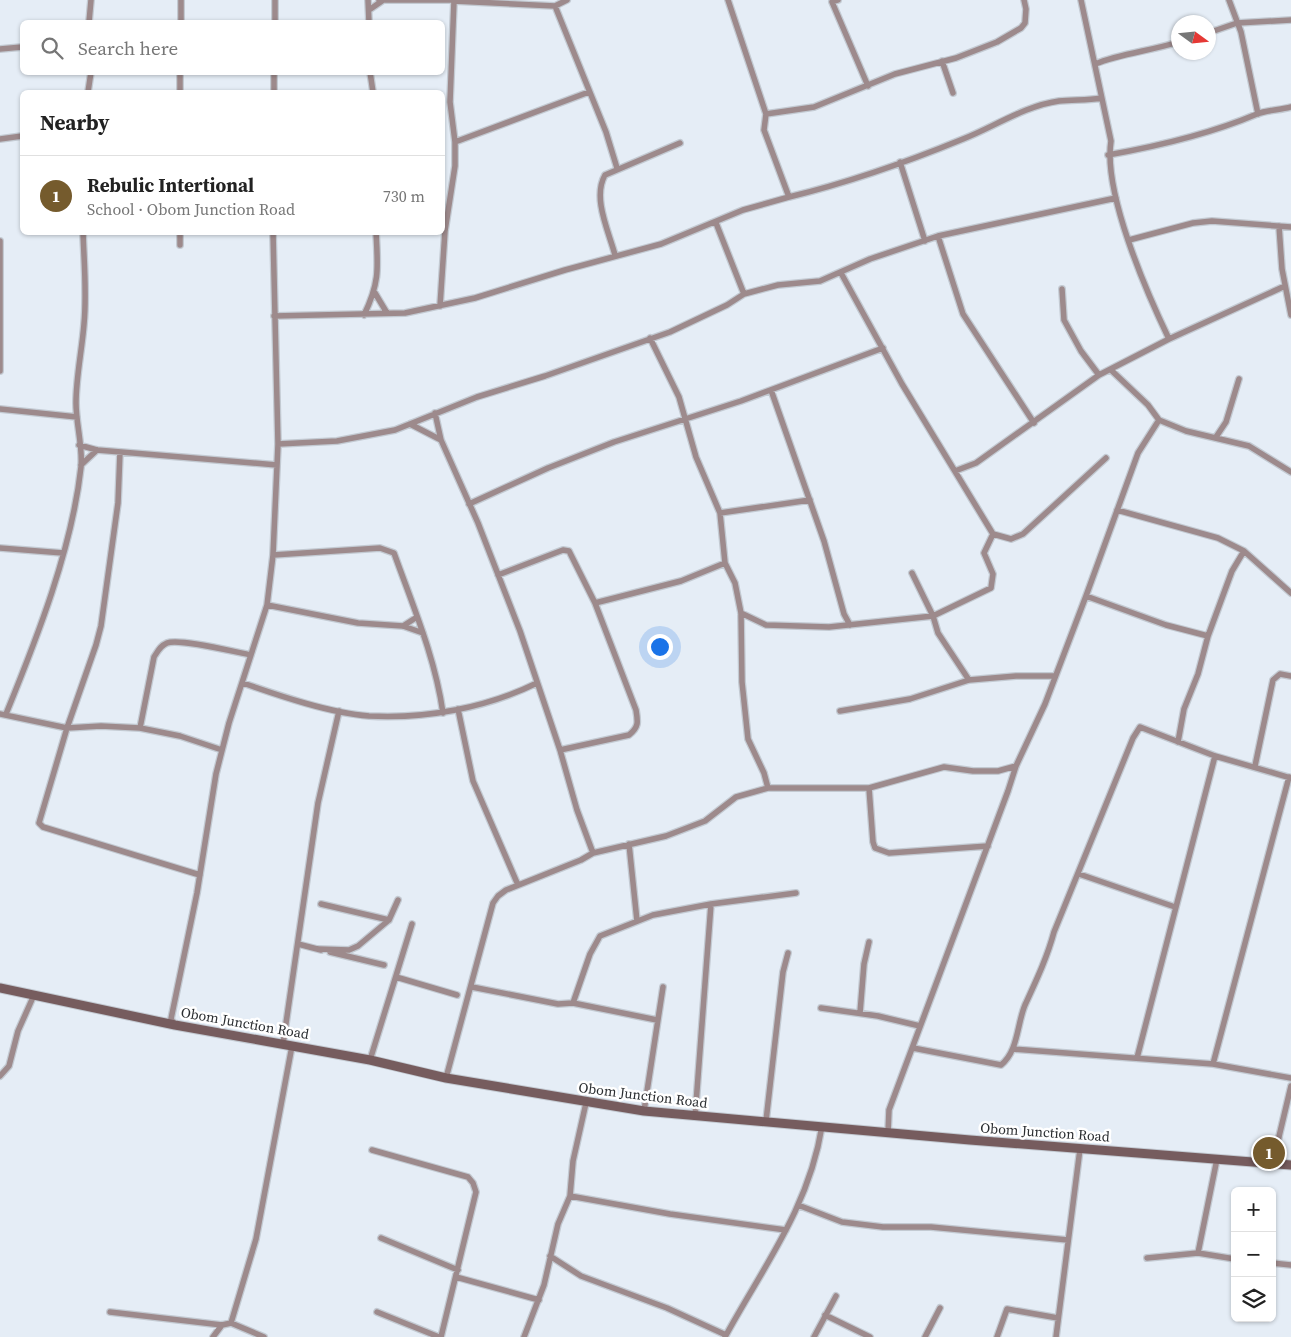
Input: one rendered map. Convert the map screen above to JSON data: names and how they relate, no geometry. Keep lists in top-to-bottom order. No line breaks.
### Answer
{"streets":{"main road":["Obom Junction Road"]},"north":"right","page":{"search":"Search here","heading":"Nearby","list":[{"mark":"1","name":"Rebulic Intertional","note":"School · Obom Junction Road","value":"730 m"}],"pins":"1","map_buttons":["+","−"]}}
